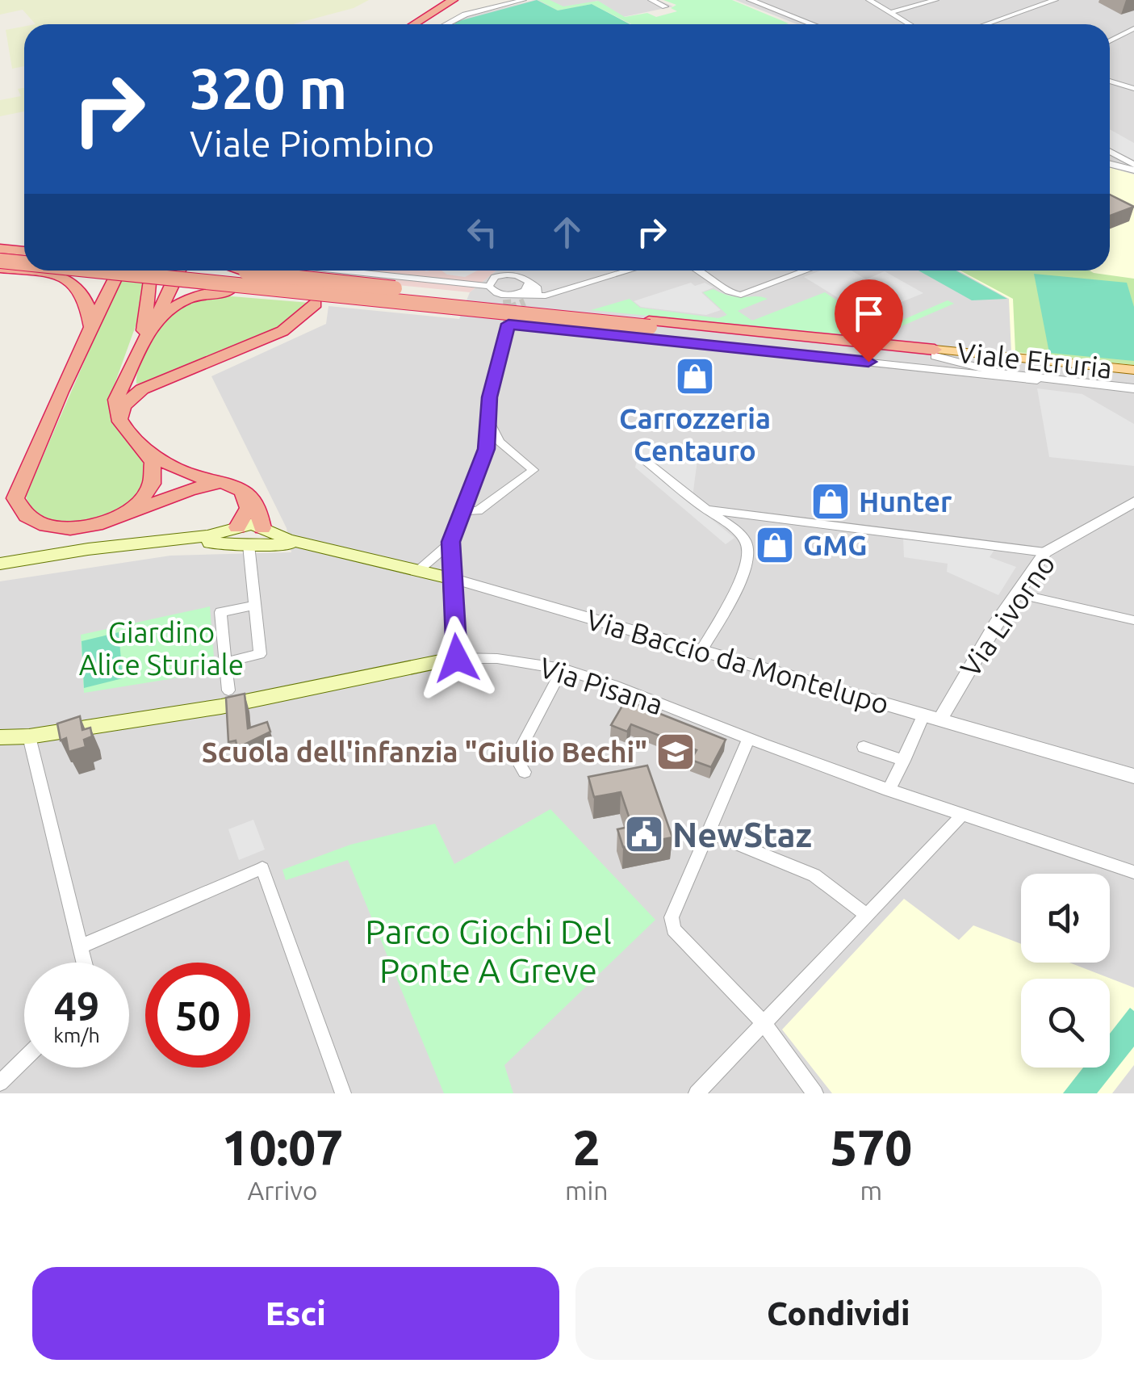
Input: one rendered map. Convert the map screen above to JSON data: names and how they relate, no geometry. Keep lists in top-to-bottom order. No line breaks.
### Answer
{"streets":{"main road":["Viale Etruria","Via Baccio da Montelupo","Via Pisana"],"street":["Via Livorno"]},"crossings":[["Via Livorno","Via Baccio da Montelupo"]],"parks":["Giardino Alice Sturiale","Parco Giochi Del Ponte A Greve"],"places":{"shop":["Carrozzeria Centauro","Hunter","GMG"],"school or university":["Scuola dell'infanzia \"Giulio Bechi\""],"public building":["NewStaz"]},"page":{"turn":["320 m","Viale Piombino"],"speed":"49 km/h","limit":"50","eta":["10:07","Arrivo","2","min","570","m"],"buttons":["Esci","Condividi"]}}
